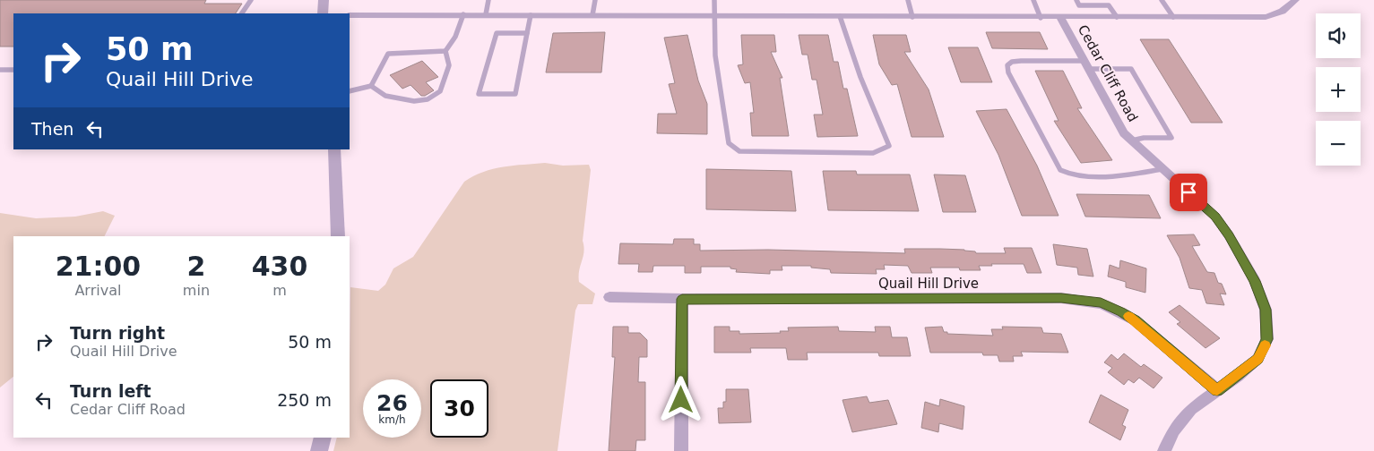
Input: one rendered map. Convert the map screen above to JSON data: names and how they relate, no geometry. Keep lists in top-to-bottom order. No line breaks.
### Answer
{"streets":{"street":["Cedar Cliff Road","Quail Hill Drive"]},"crossings":[["Cedar Cliff Road","Quail Hill Drive"]],"page":{"map_buttons":["+","−"],"turn":["50 m","Quail Hill Drive"],"then":"Then","eta":["21:00","Arrival","2","min","430","m"],"list":[{"name":"Turn right","note":"Quail Hill Drive","value":"50 m"},{"name":"Turn left","note":"Cedar Cliff Road","value":"250 m"}],"speed":"26 km/h","limit":"30"}}
